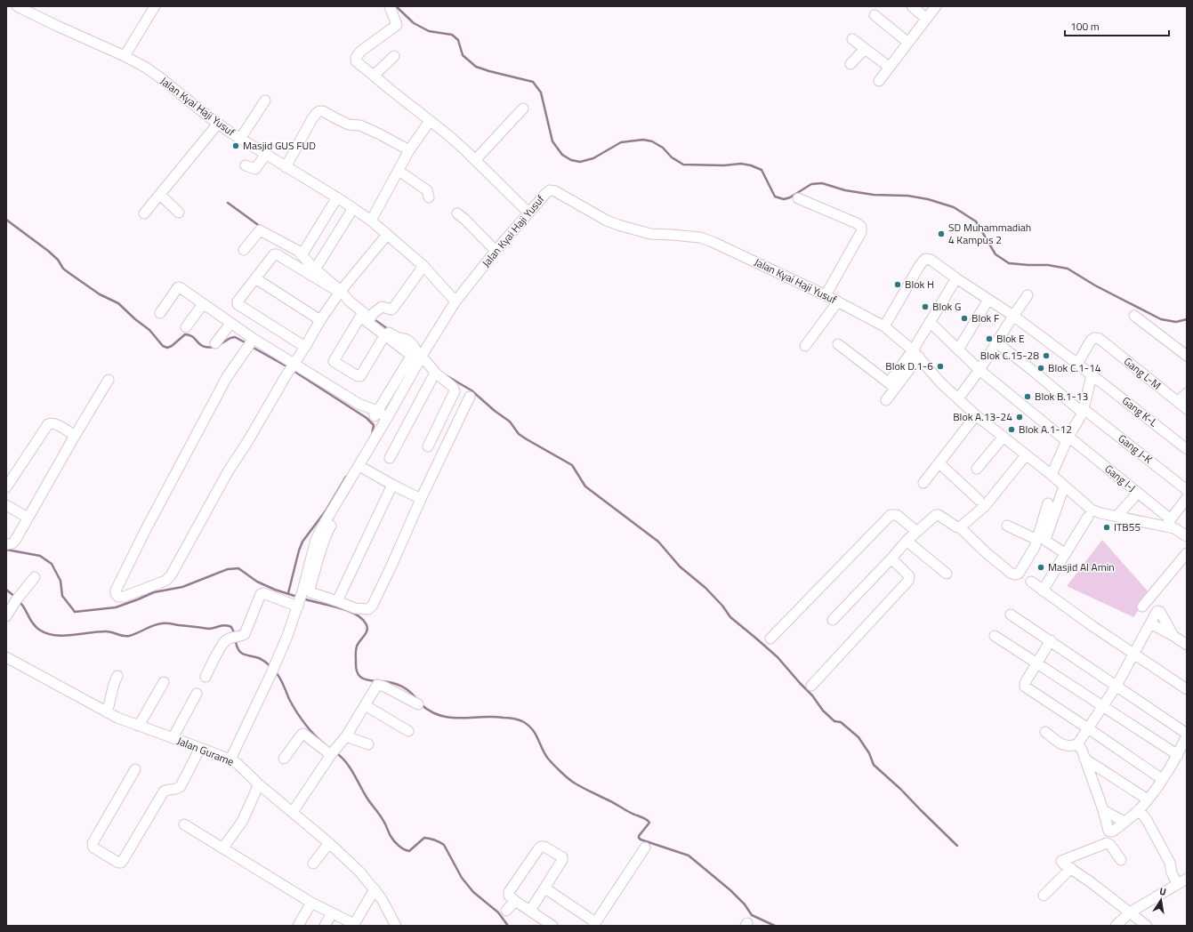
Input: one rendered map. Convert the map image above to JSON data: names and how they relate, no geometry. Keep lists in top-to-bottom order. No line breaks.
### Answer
{"streets":{"street":["Jalan Kyai Haji Yusuf","Gang L-M","Gang K-L","Gang J-K","Gang I-J","Jalan Gurame"]},"crossings":[["Jalan Kyai Haji Yusuf","Gang K-L"],["Jalan Kyai Haji Yusuf","Gang I-J"],["Gang L-M","Gang K-L"]],"places":["Masjid GUS FUD","SD Muhammadiah 4 Kampus 2","Blok H","Blok G","Blok F","Blok E","Blok C.15-28","Blok D.1-6","Blok C.1-14","Blok B.1-13","Blok A.13-24","Blok A.1-12","ITB55","Masjid Al Amin"],"scale_bar":"100 m","north":"top"}
